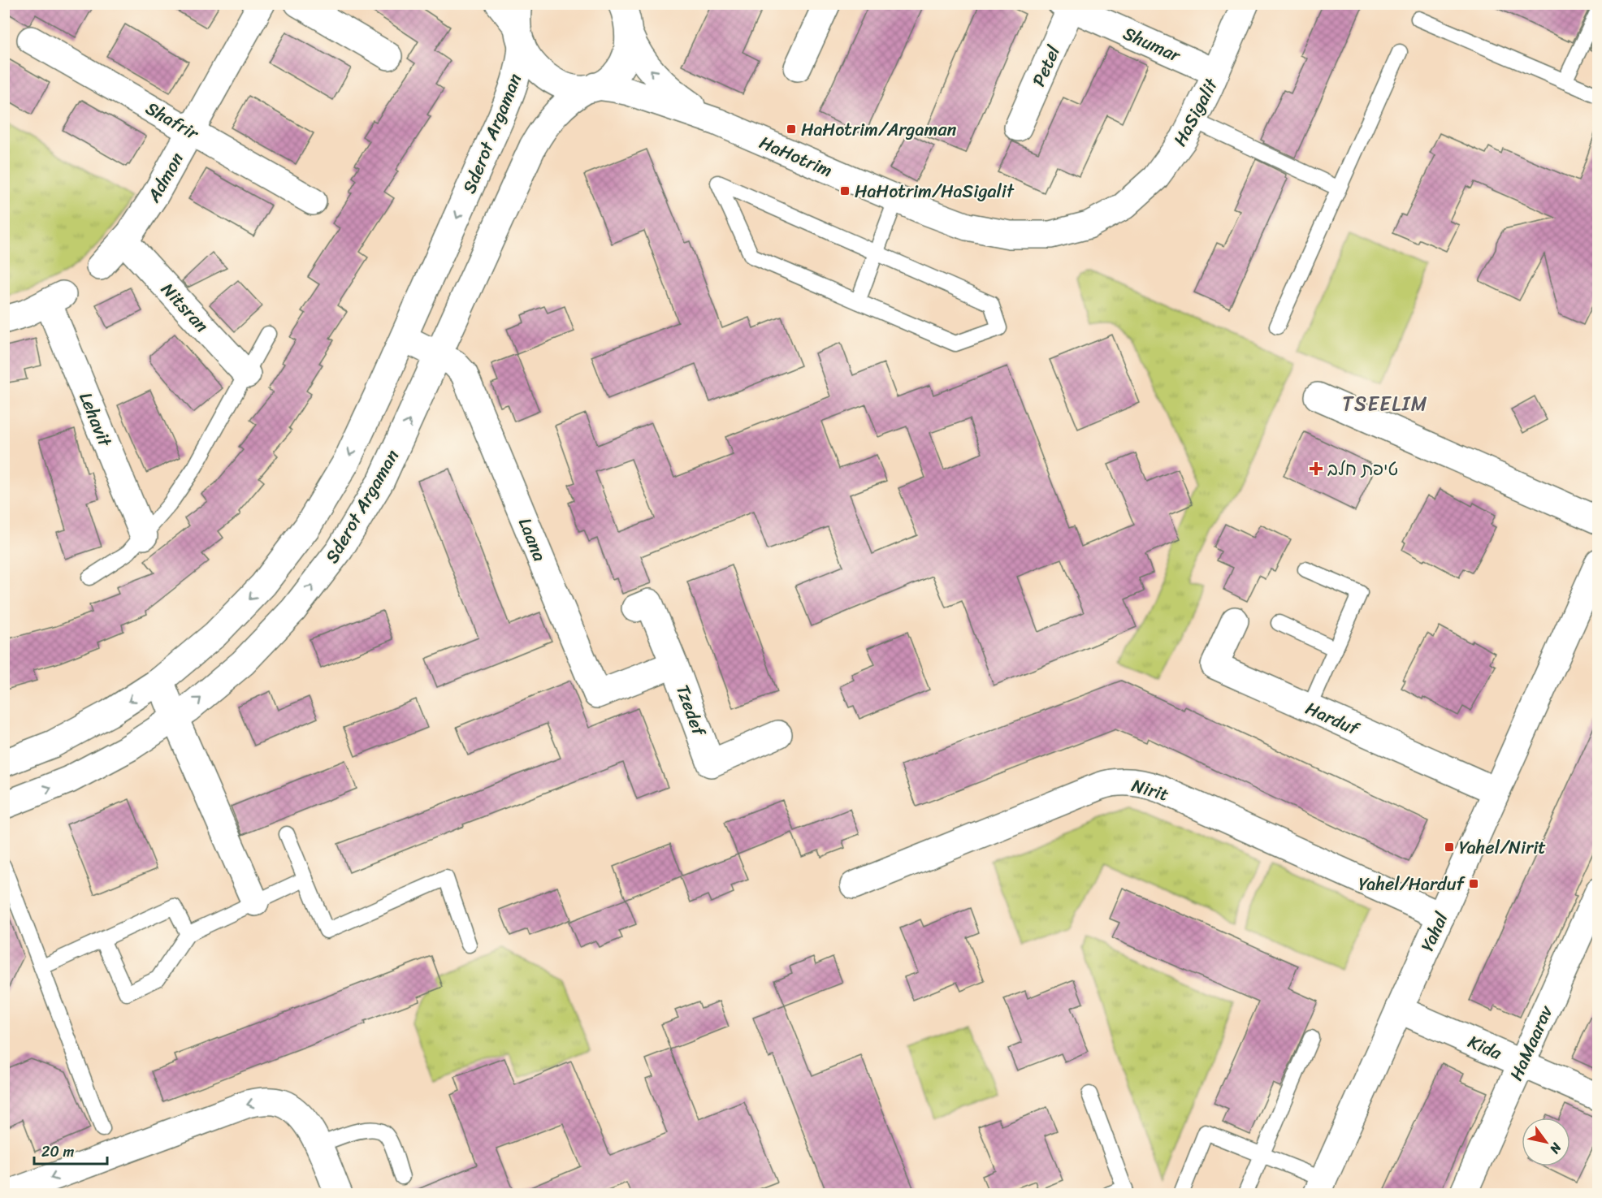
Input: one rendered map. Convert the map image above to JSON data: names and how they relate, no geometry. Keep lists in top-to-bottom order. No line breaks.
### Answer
{"streets":{"street":["Shumar","Petel","HaSigalit","Shafrir","Sderot Argaman","HaHotrim","Admon","Nitsran","Lehavit","Laana","Tzedef","Harduf","Nirit","Yahal","HaMaarav","Kida"]},"crossings":[["Shumar","Petel"],["Shumar","HaSigalit"],["HaSigalit","HaHotrim"],["Shafrir","Admon"],["Sderot Argaman","HaHotrim"],["Sderot Argaman","Laana"],["Admon","Nitsran"],["Laana","Tzedef"],["Harduf","Yahal"],["Nirit","Yahal"],["Yahal","Kida"],["HaMaarav","Kida"]],"districts":["TSEELIM"],"places":{"transit":["HaHotrim/Argaman","HaHotrim/HaSigalit","Yahel/Nirit","Yahel/Harduf"],"health":["טיפת חלב"]},"scale_bar":"20 m","north":"bottom right"}
